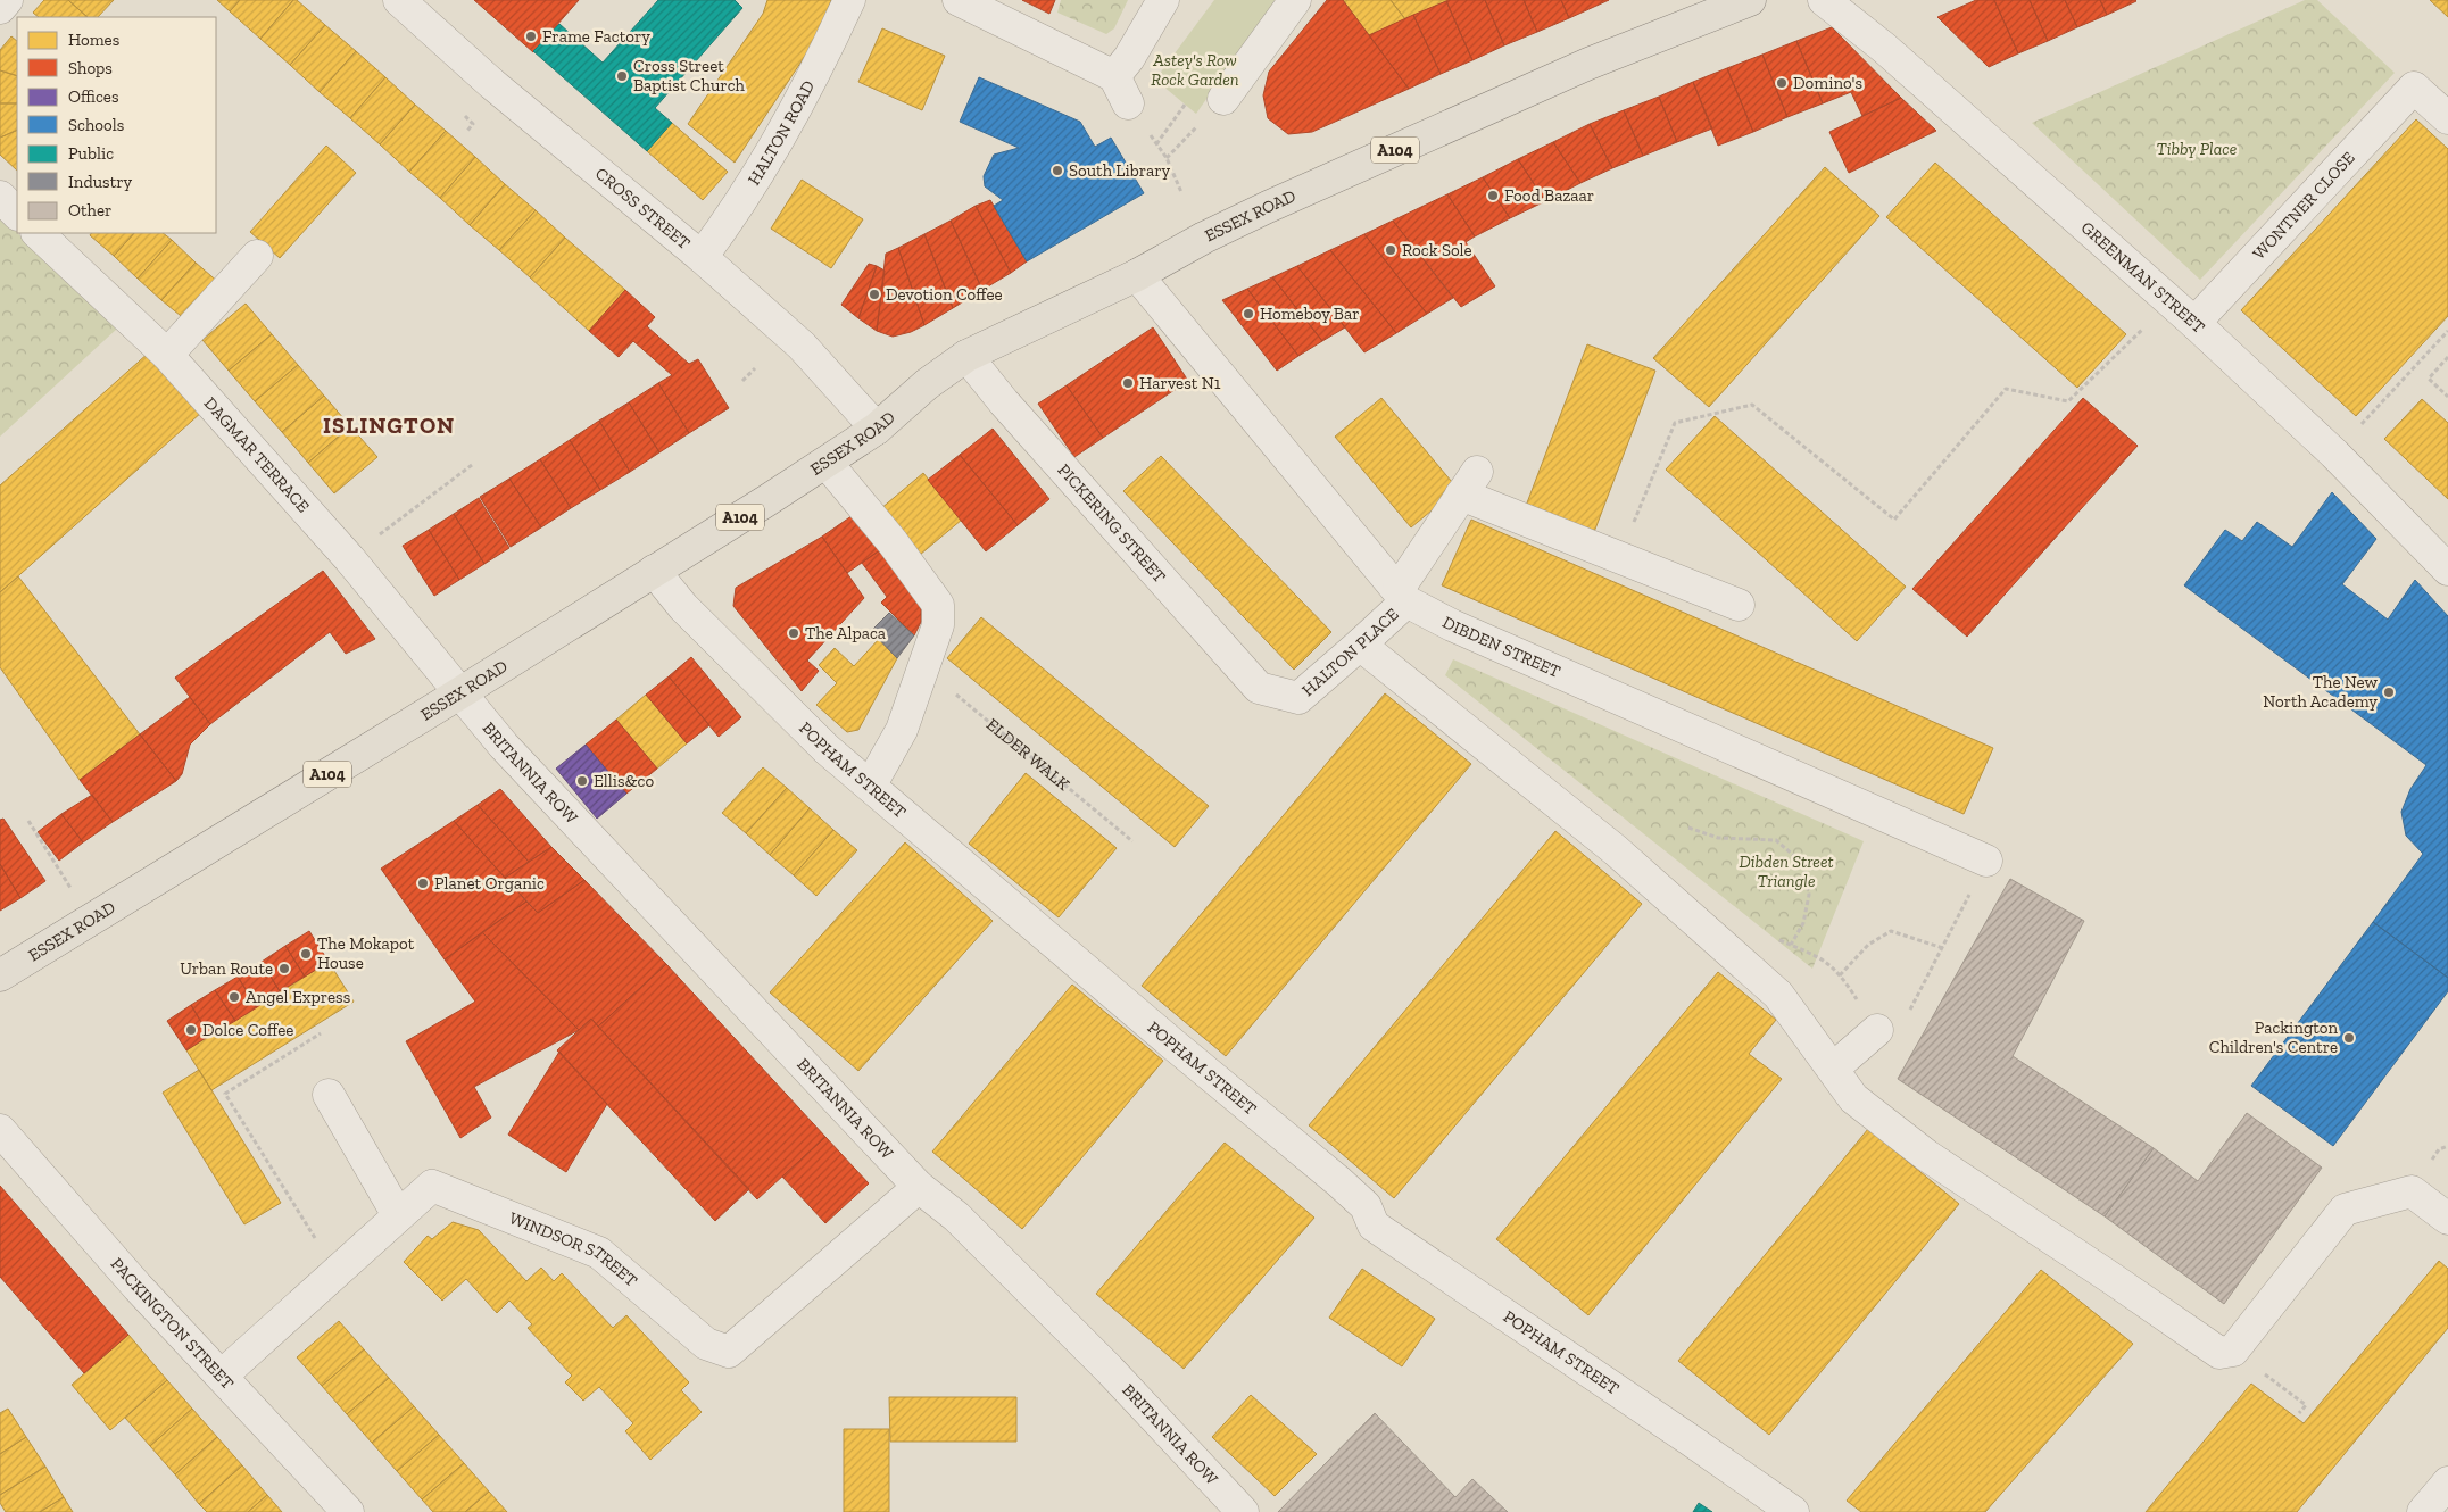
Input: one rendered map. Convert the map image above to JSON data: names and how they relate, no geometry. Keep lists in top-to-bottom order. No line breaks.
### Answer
{"streets":{"main road":["A104","ESSEX ROAD"],"street":["HALTON ROAD","WONTNER CLOSE","CROSS STREET","GREENMAN STREET","DAGMAR TERRACE","PICKERING STREET","DIBDEN STREET","HALTON PLACE","POPHAM STREET","BRITANNIA ROW","WINDSOR STREET","PACKINGTON STREET"],"path":["ELDER WALK"]},"crossings":[["HALTON ROAD","CROSS STREET"],["WONTNER CLOSE","GREENMAN STREET"],["CROSS STREET","ESSEX ROAD"],["ESSEX ROAD","DAGMAR TERRACE"],["ESSEX ROAD","PICKERING STREET"],["ESSEX ROAD","DIBDEN STREET"],["ESSEX ROAD","POPHAM STREET"],["ESSEX ROAD","BRITANNIA ROW"],["DAGMAR TERRACE","BRITANNIA ROW"],["PICKERING STREET","HALTON PLACE"],["DIBDEN STREET","HALTON PLACE"],["BRITANNIA ROW","WINDSOR STREET"],["WINDSOR STREET","PACKINGTON STREET"]],"districts":["ISLINGTON"],"parks":["Astey's Row Rock Garden","Tibby Place","Dibden Street Triangle"],"places":["Frame Factory","Cross Street Baptist Church","Domino's","South Library","Food Bazaar","Rock Sole","Devotion Coffee","Homeboy Bar","Harvest N1","The Alpaca","The New North Academy","Ellis&co","Planet Organic","The Mokapot House","Urban Route","Angel Express","Dolce Coffee","Packington Children's Centre"],"legend":["Homes","Shops","Offices","Schools","Public","Industry","Other"]}
